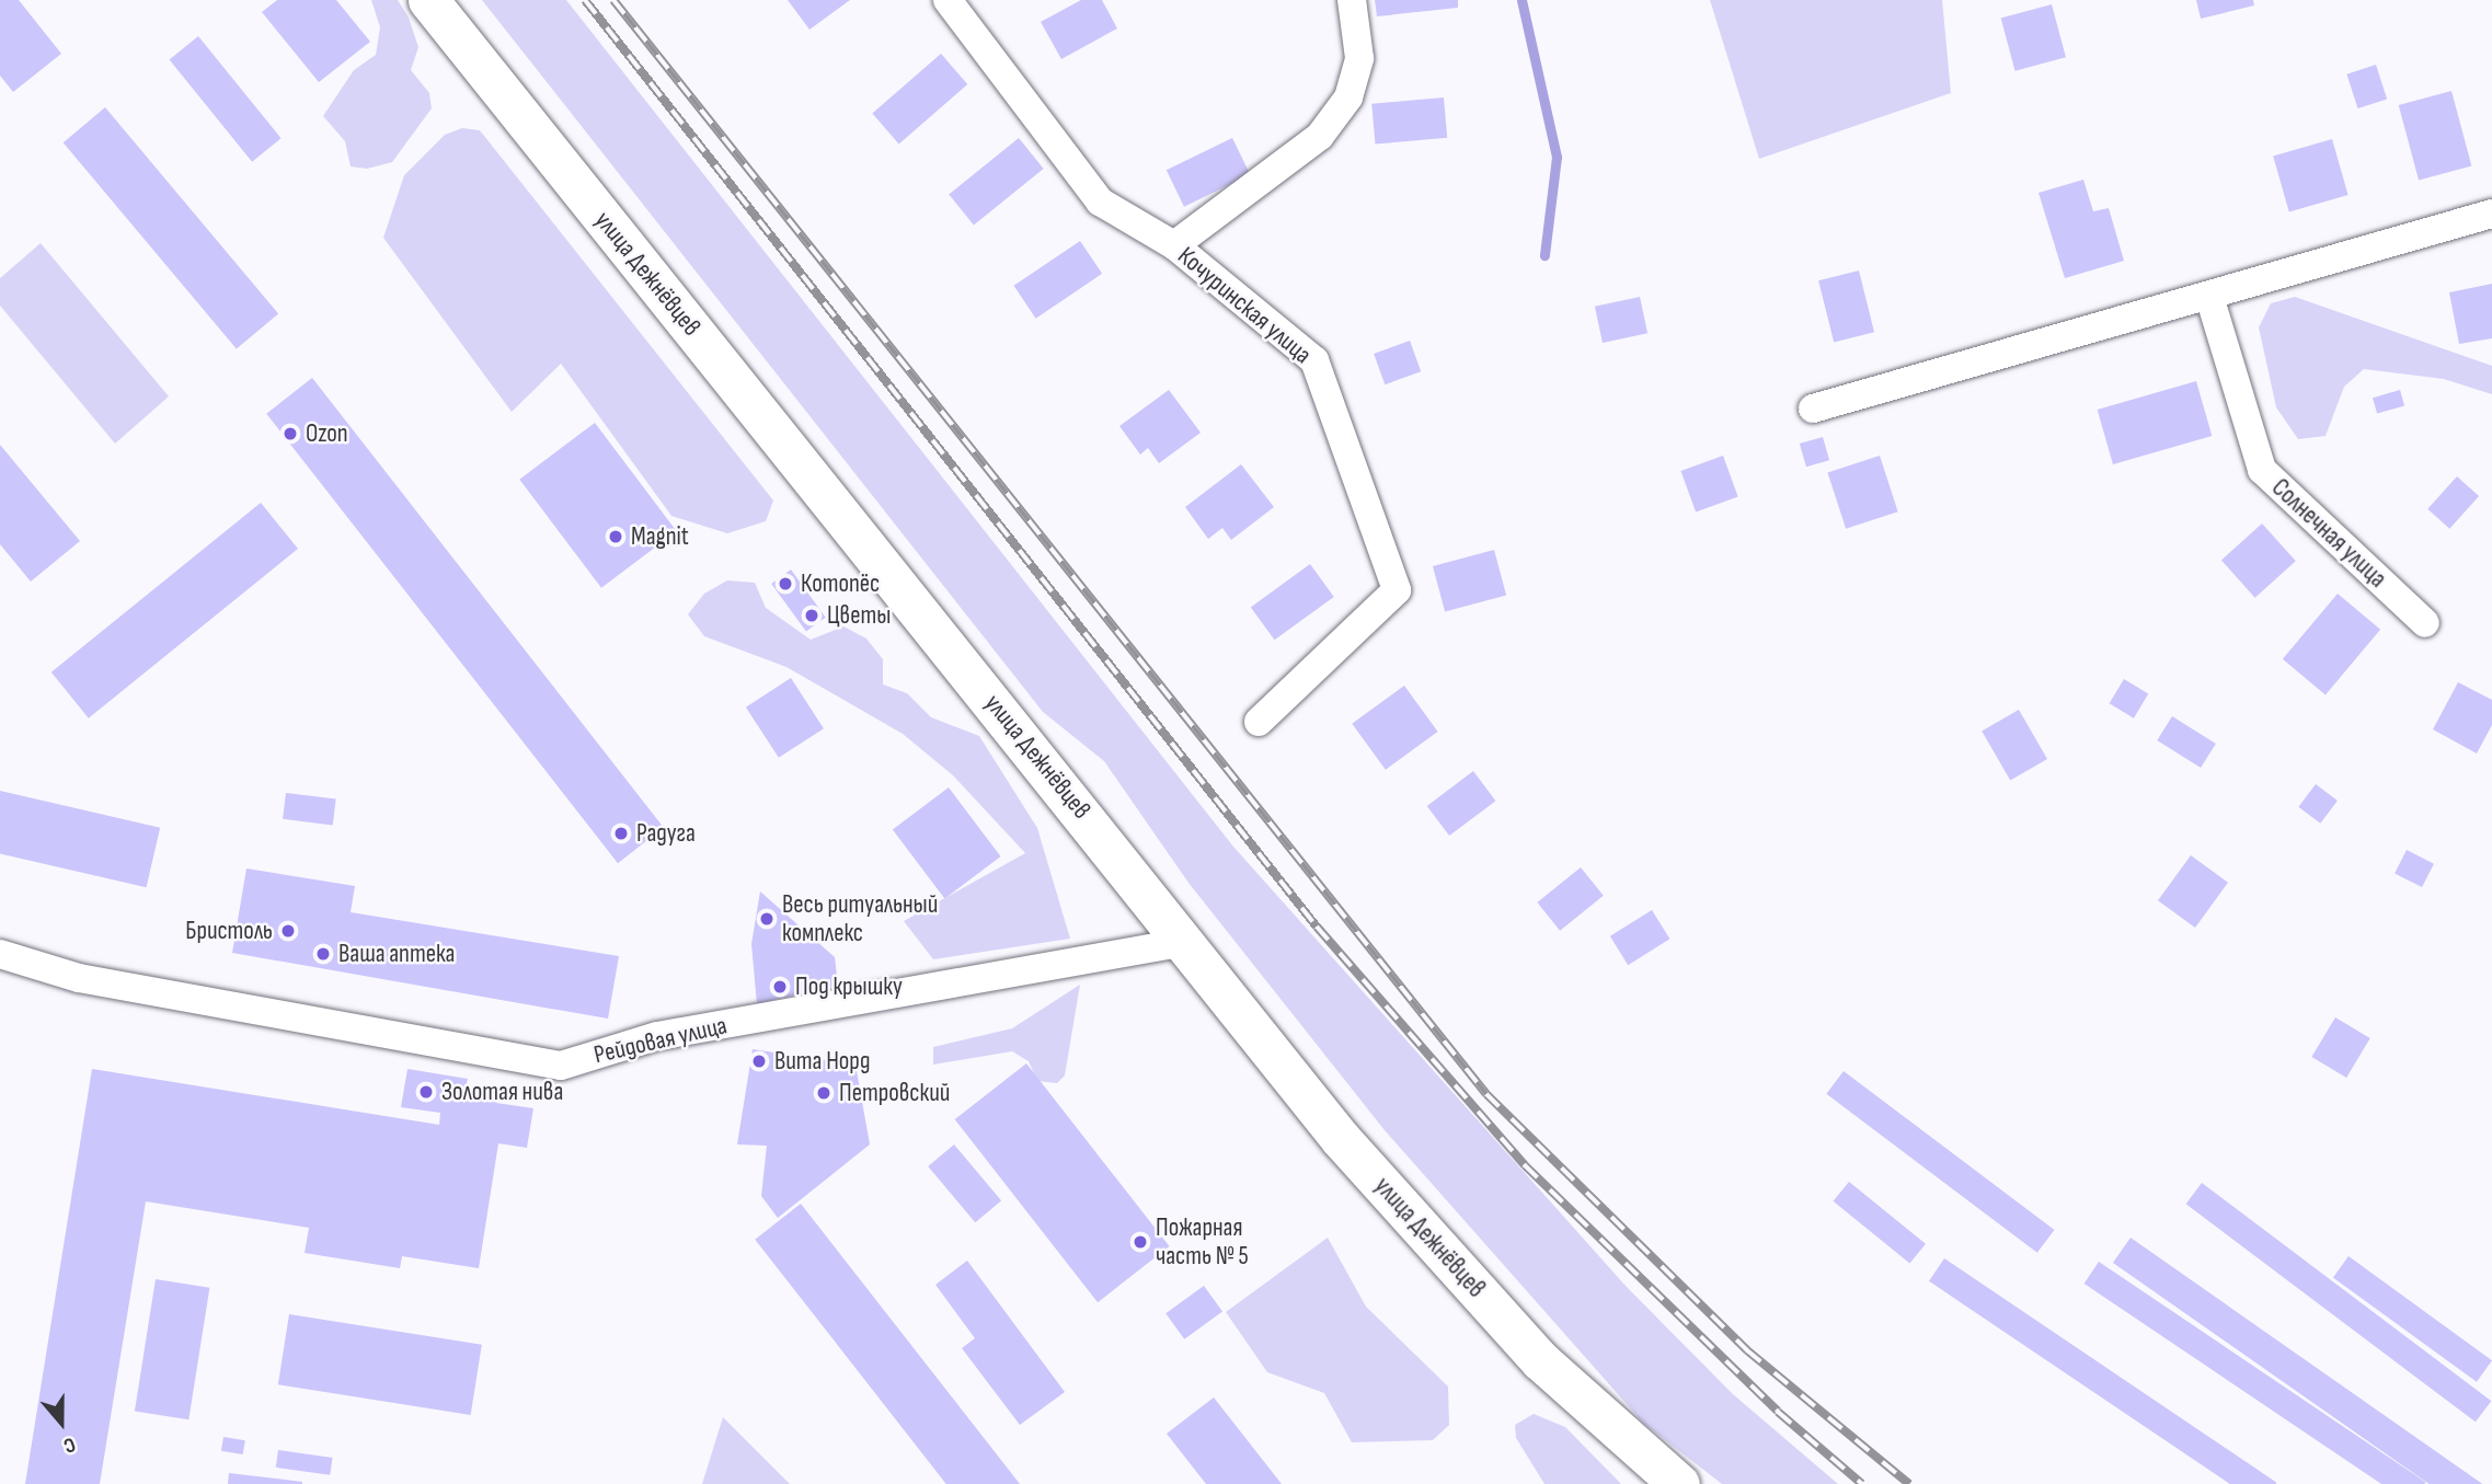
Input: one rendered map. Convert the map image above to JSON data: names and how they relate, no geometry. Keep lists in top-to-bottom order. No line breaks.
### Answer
{"streets":{"main road":["улица Дежнёвцев"],"street":["Кочуринская улица","Солнечная улица","Рейдовая улица"]},"crossings":[["улица Дежнёвцев","Рейдовая улица"]],"places":["Ozon","Magnit","Котопёс","Цветы","Радуга","Весь ритуальный комплекс","Бристоль","Ваша аптека","Под крышку","Вита Норд","Золотая нива","Петровский","Пожарная часть № 5"],"north":"bottom"}
